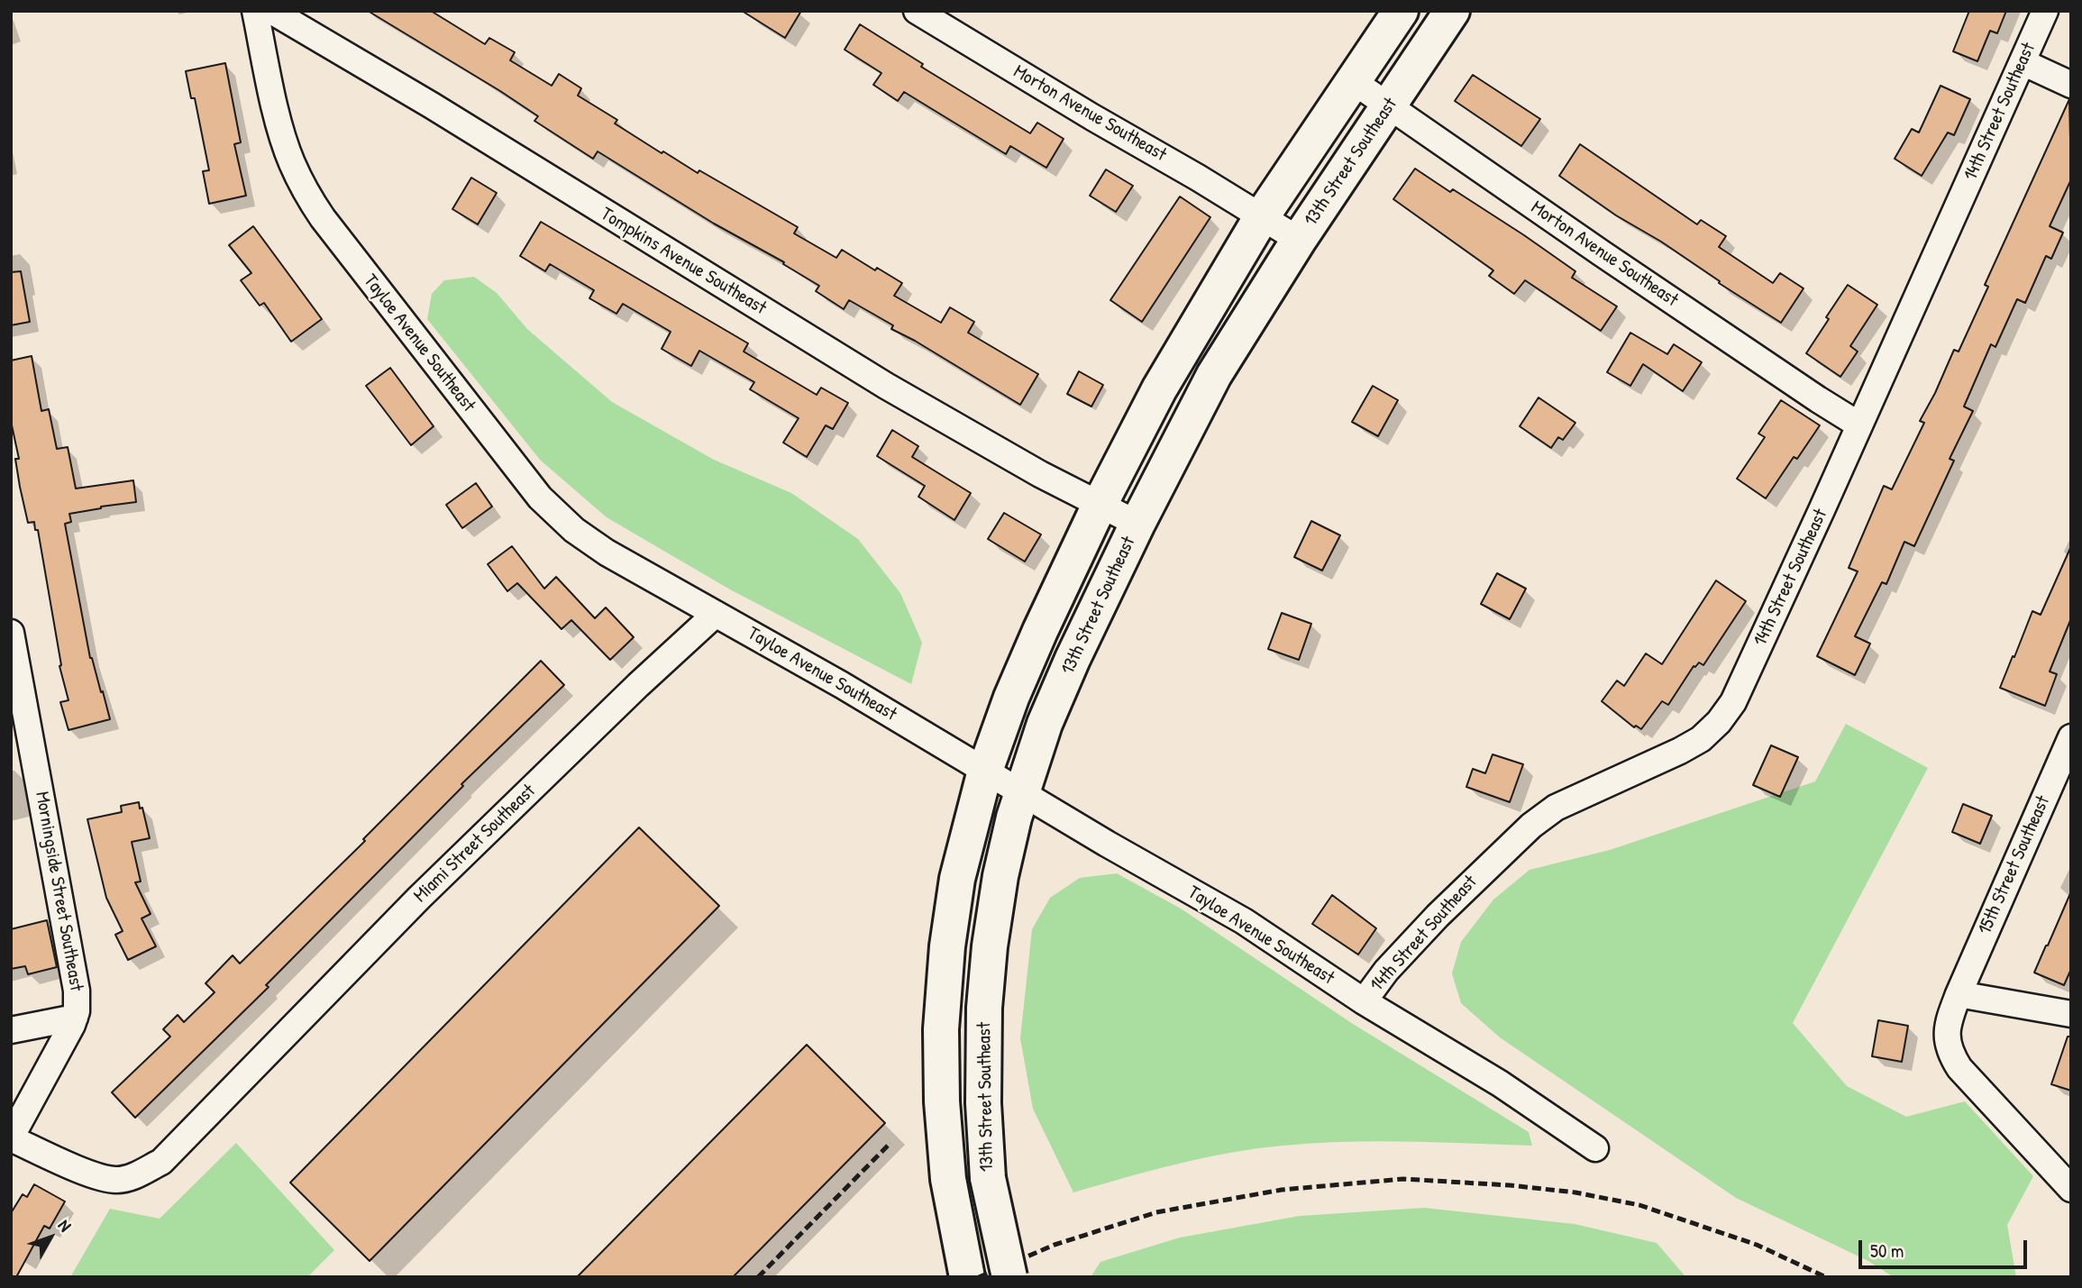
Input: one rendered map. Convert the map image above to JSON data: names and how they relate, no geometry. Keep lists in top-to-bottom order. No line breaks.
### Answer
{"streets":{"main road":["13th Street Southeast"],"street":["14th Street Southeast","Morton Avenue Southeast","Tompkins Avenue Southeast","Tayloe Avenue Southeast","Miami Street Southeast","15th Street Southeast","Morningside Street Southeast"]},"crossings":[["14th Street Southeast","Morton Avenue Southeast"],["14th Street Southeast","Tayloe Avenue Southeast"],["Morton Avenue Southeast","13th Street Southeast"],["13th Street Southeast","Tompkins Avenue Southeast"],["13th Street Southeast","Tayloe Avenue Southeast"],["Tayloe Avenue Southeast","Miami Street Southeast"],["Miami Street Southeast","Morningside Street Southeast"]],"scale_bar":"50 m","north":"top right"}
